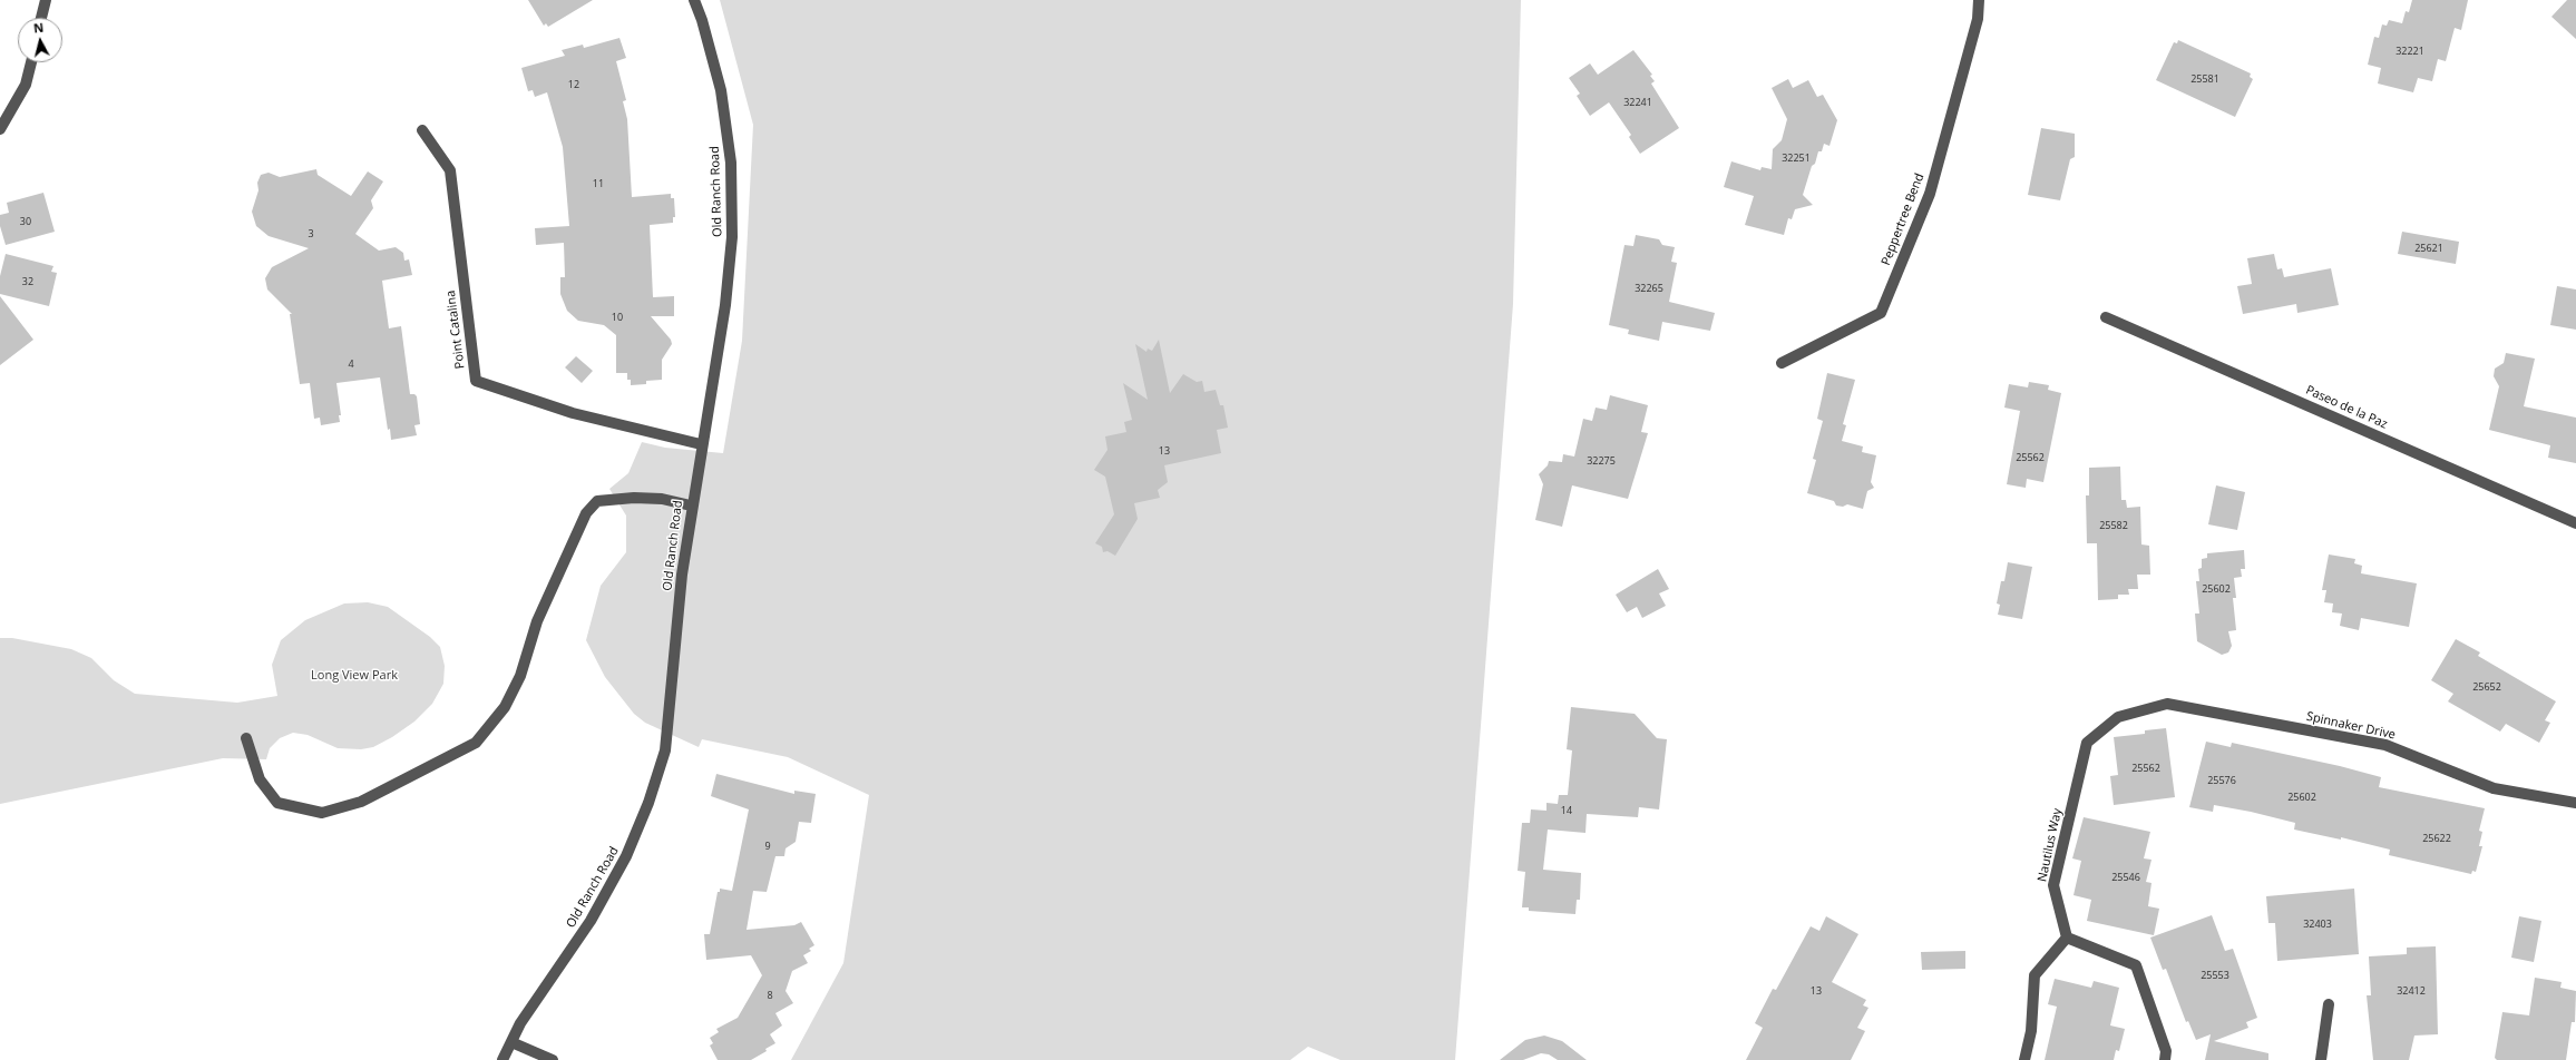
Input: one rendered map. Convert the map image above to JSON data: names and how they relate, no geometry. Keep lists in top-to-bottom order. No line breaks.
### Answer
{"streets":{"street":["Old Ranch Road","Peppertree Bend","Point Catalina","Paseo de la Paz","Spinnaker Drive","Nautilus Way"]},"crossings":[["Old Ranch Road","Point Catalina"],["Spinnaker Drive","Nautilus Way"]],"parks":["Long View Park"],"house_numbers":["32221","25581","12","32241","32251","11","30","3","25621","32","32265","10","4","13","25562","32275","25582","25602","25652","25562","25576","25602","14","25622","9","25546","32403","25553","13","32412","8"],"north":"top"}
